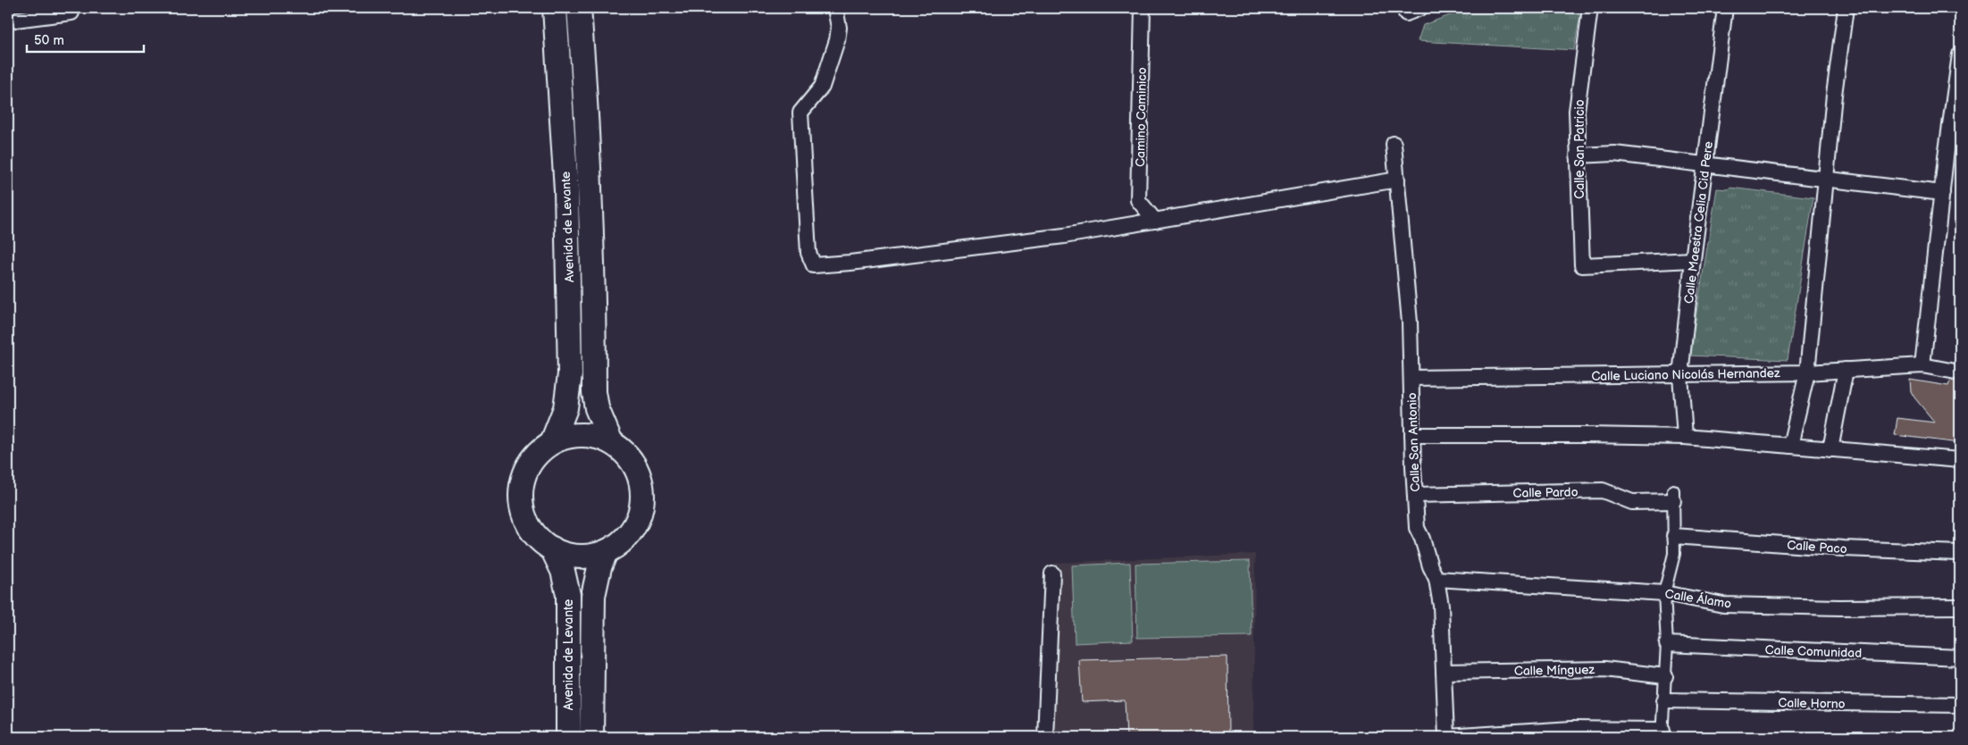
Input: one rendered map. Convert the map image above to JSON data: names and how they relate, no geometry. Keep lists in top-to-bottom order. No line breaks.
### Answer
{"streets":{"main road":["Avenida de Levante"],"street":["Camino Caminico","Calle San Patricio","Calle Maestra Celia Cid Pere","Calle Luciano Nicolás Hernandez","Calle San Antonio","Calle Pardo","Calle Paco","Calle Álamo","Calle Comunidad","Calle Mínguez","Calle Horno"]},"crossings":[["Calle San Patricio","Calle Maestra Celia Cid Pere"],["Calle Maestra Celia Cid Pere","Calle Luciano Nicolás Hernandez"],["Calle Luciano Nicolás Hernandez","Calle San Antonio"],["Calle San Antonio","Calle Pardo"],["Calle San Antonio","Calle Álamo"],["Calle San Antonio","Calle Mínguez"]],"scale_bar":"50 m"}
